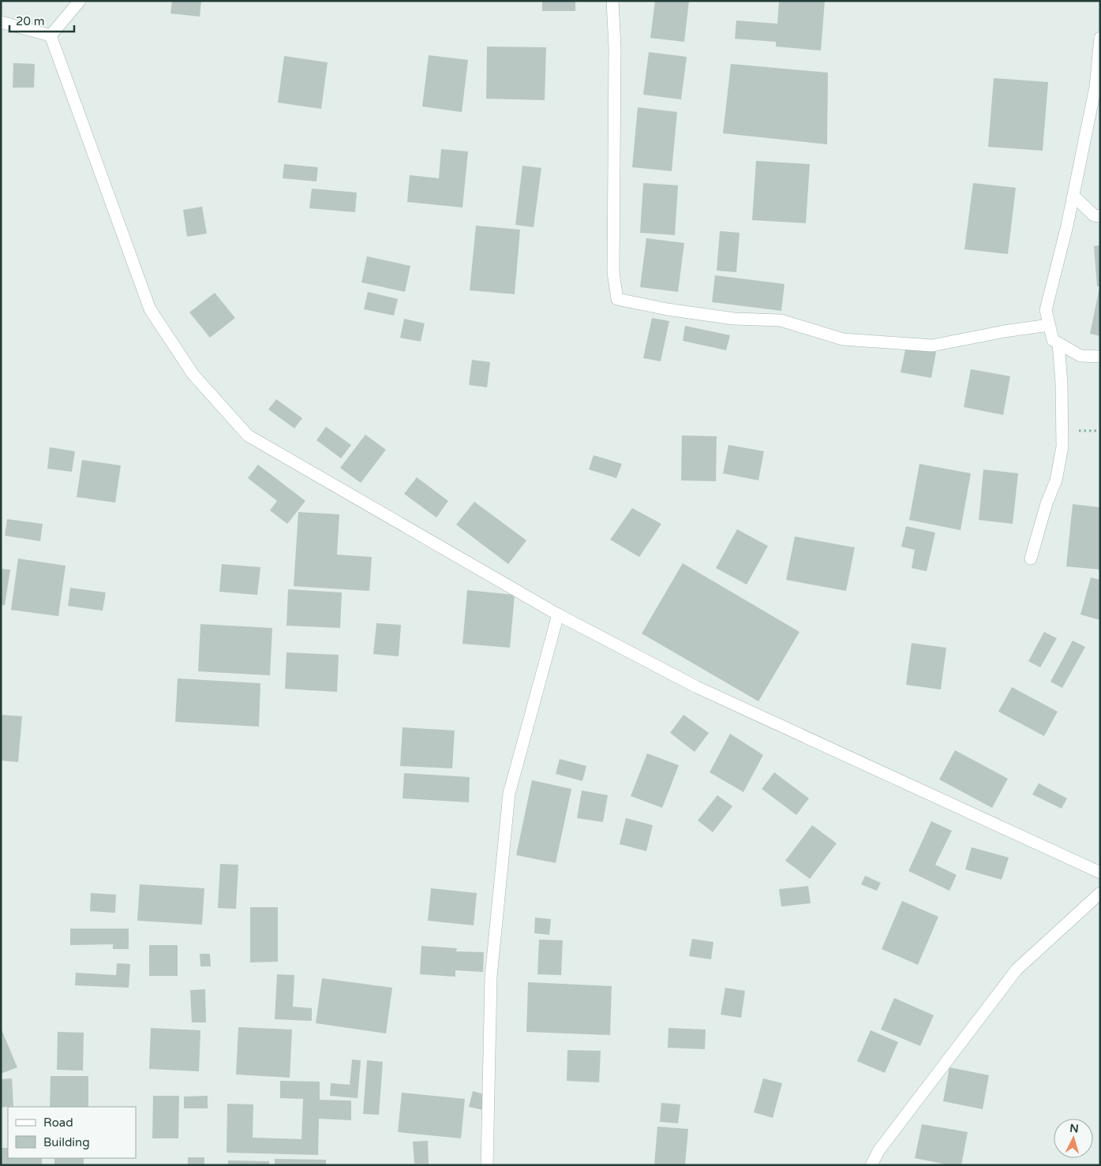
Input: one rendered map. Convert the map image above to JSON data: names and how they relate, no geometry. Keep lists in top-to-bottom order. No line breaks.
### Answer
{"legend":["Road","Building"],"scale_bar":"20 m","north":"top"}
